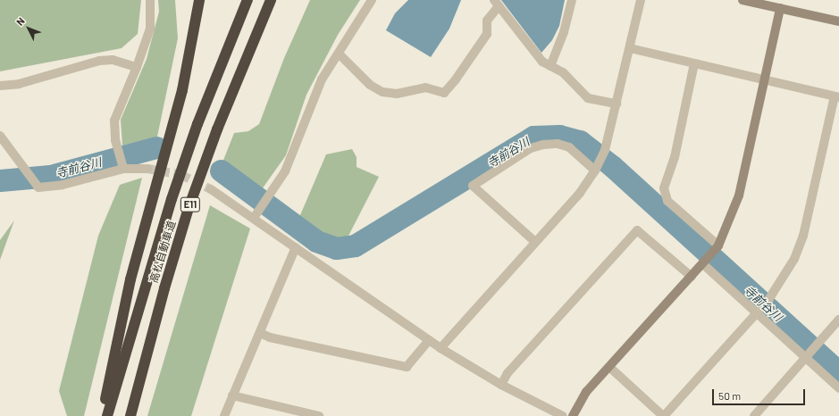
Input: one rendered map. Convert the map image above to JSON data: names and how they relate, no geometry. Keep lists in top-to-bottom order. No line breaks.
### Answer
{"streets":{"highway":["E11","高松自動車道"]},"water":["寺前谷川"],"scale_bar":"50 m","north":"top left"}
